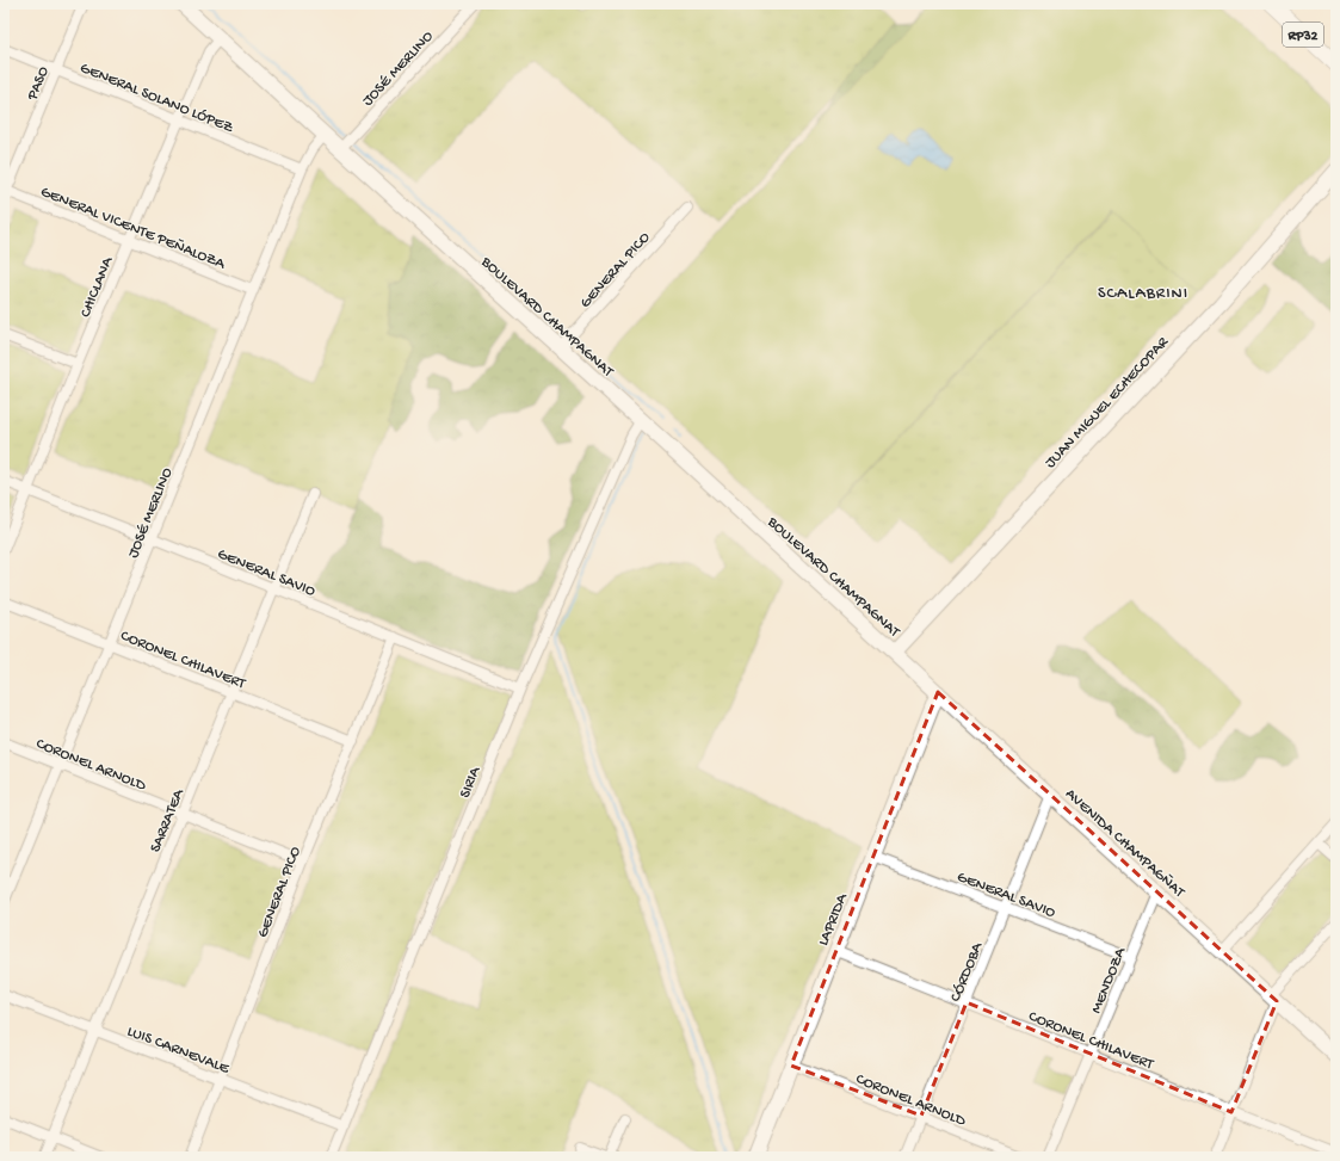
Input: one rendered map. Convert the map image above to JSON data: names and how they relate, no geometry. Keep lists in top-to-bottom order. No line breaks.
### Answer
{"streets":{"main road":["RP32","BOULEVARD CHAMPAGNAT","JUAN MIGUEL ECHECOPAR","AVENIDA CHAMPAGÑAT","LAPRIDA"],"street":["JOSÉ MERLINO","PASO","GENERAL SOLANO LÓPEZ","GENERAL VICENTE PEÑALOZA","GENERAL PICO","CHICLANA","GENERAL SAVIO","CORONEL CHILAVERT","CORONEL ARNOLD","SIRIA","SARRATEA","CÓRDOBA","MENDOZA","LUIS CARNEVALE"]},"crossings":[["JOSÉ MERLINO","GENERAL SOLANO LÓPEZ"],["JOSÉ MERLINO","GENERAL VICENTE PEÑALOZA"],["JOSÉ MERLINO","BOULEVARD CHAMPAGNAT"],["JOSÉ MERLINO","GENERAL SAVIO"],["JOSÉ MERLINO","CORONEL CHILAVERT"],["JOSÉ MERLINO","CORONEL ARNOLD"],["PASO","GENERAL SOLANO LÓPEZ"],["PASO","GENERAL VICENTE PEÑALOZA"],["GENERAL SOLANO LÓPEZ","CHICLANA"],["GENERAL VICENTE PEÑALOZA","CHICLANA"],["GENERAL PICO","BOULEVARD CHAMPAGNAT"],["GENERAL PICO","GENERAL SAVIO"],["GENERAL PICO","CORONEL CHILAVERT"],["GENERAL PICO","CORONEL ARNOLD"],["GENERAL PICO","LUIS CARNEVALE"],["CHICLANA","BOULEVARD CHAMPAGNAT"],["CHICLANA","GENERAL SAVIO"],["BOULEVARD CHAMPAGNAT","JUAN MIGUEL ECHECOPAR"],["BOULEVARD CHAMPAGNAT","SIRIA"],["BOULEVARD CHAMPAGNAT","AVENIDA CHAMPAGÑAT"],["JUAN MIGUEL ECHECOPAR","AVENIDA CHAMPAGÑAT"],["GENERAL SAVIO","SIRIA"],["GENERAL SAVIO","SARRATEA"],["GENERAL SAVIO","LAPRIDA"],["GENERAL SAVIO","CÓRDOBA"],["GENERAL SAVIO","MENDOZA"],["CORONEL CHILAVERT","SARRATEA"],["CORONEL CHILAVERT","LAPRIDA"],["CORONEL CHILAVERT","CÓRDOBA"],["CORONEL CHILAVERT","MENDOZA"],["CORONEL ARNOLD","SARRATEA"],["CORONEL ARNOLD","LAPRIDA"],["CORONEL ARNOLD","CÓRDOBA"],["SIRIA","LUIS CARNEVALE"],["SARRATEA","LUIS CARNEVALE"],["AVENIDA CHAMPAGÑAT","LAPRIDA"],["AVENIDA CHAMPAGÑAT","CÓRDOBA"],["AVENIDA CHAMPAGÑAT","MENDOZA"]],"districts":["SCALABRINI"]}
